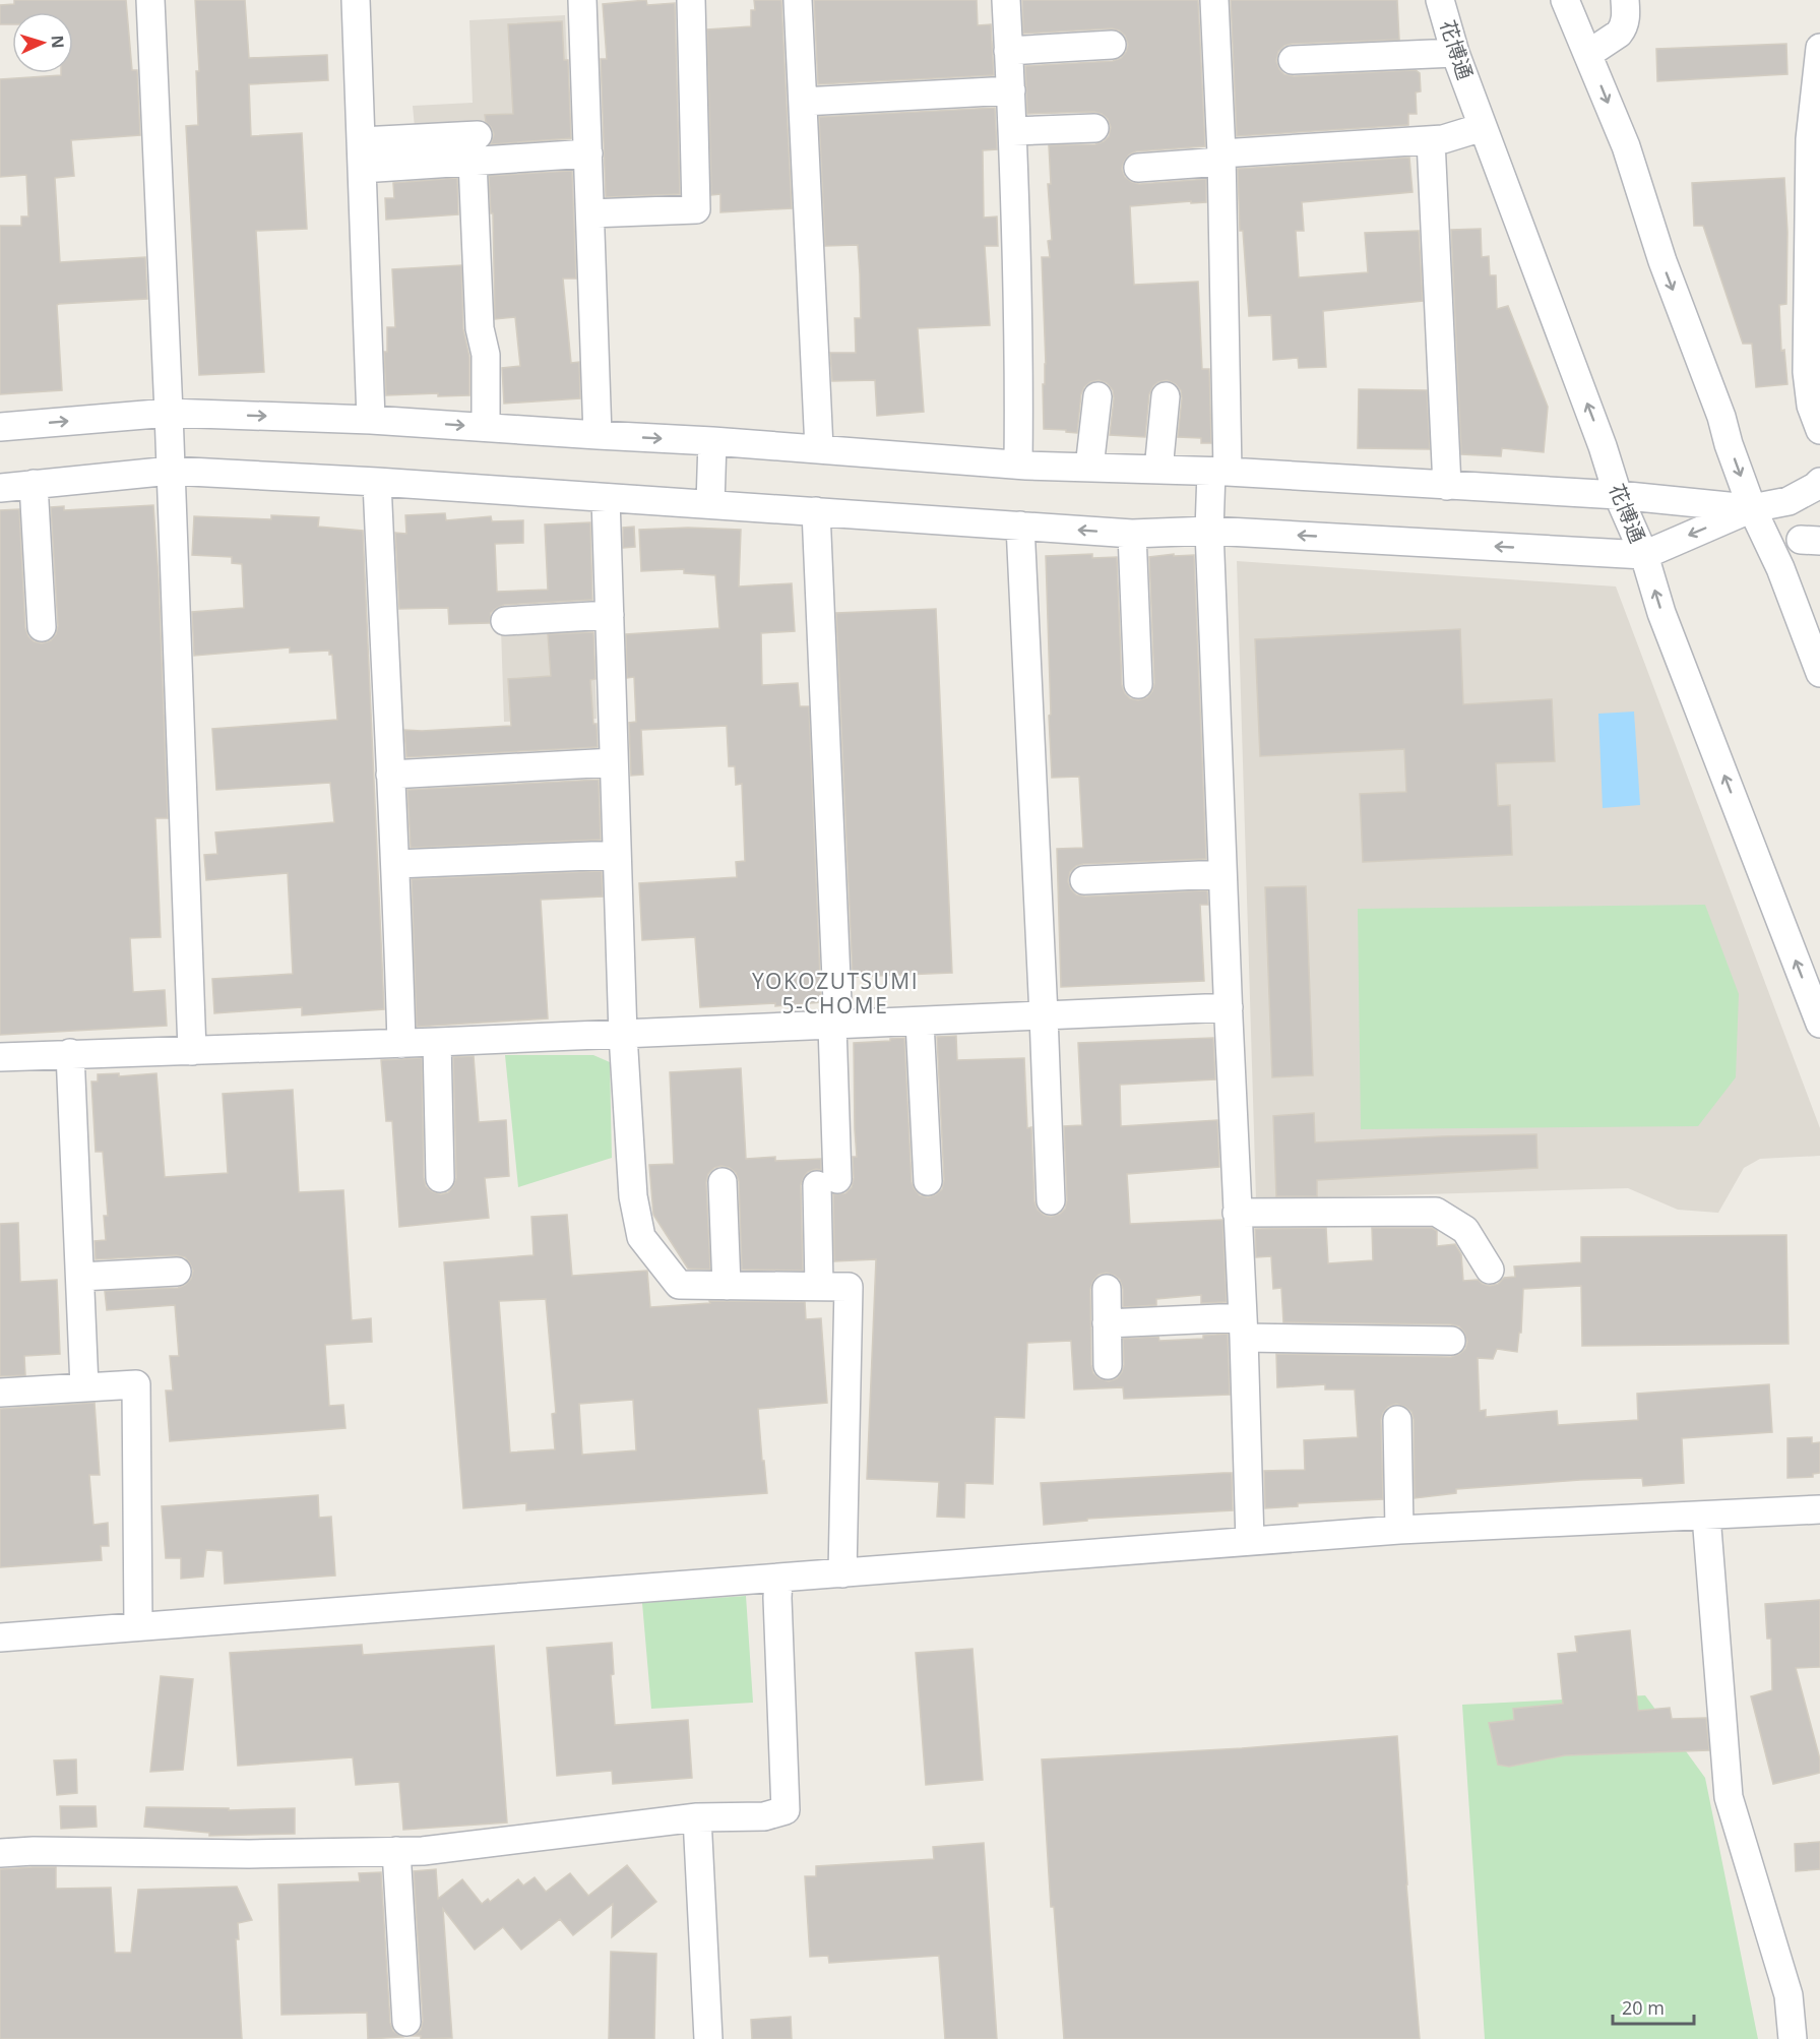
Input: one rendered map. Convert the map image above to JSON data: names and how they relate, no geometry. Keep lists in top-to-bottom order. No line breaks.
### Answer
{"streets":{"street":["花博通"]},"districts":["YOKOZUTSUMI 5-CHOME"],"scale_bar":"20 m","north":"right"}
